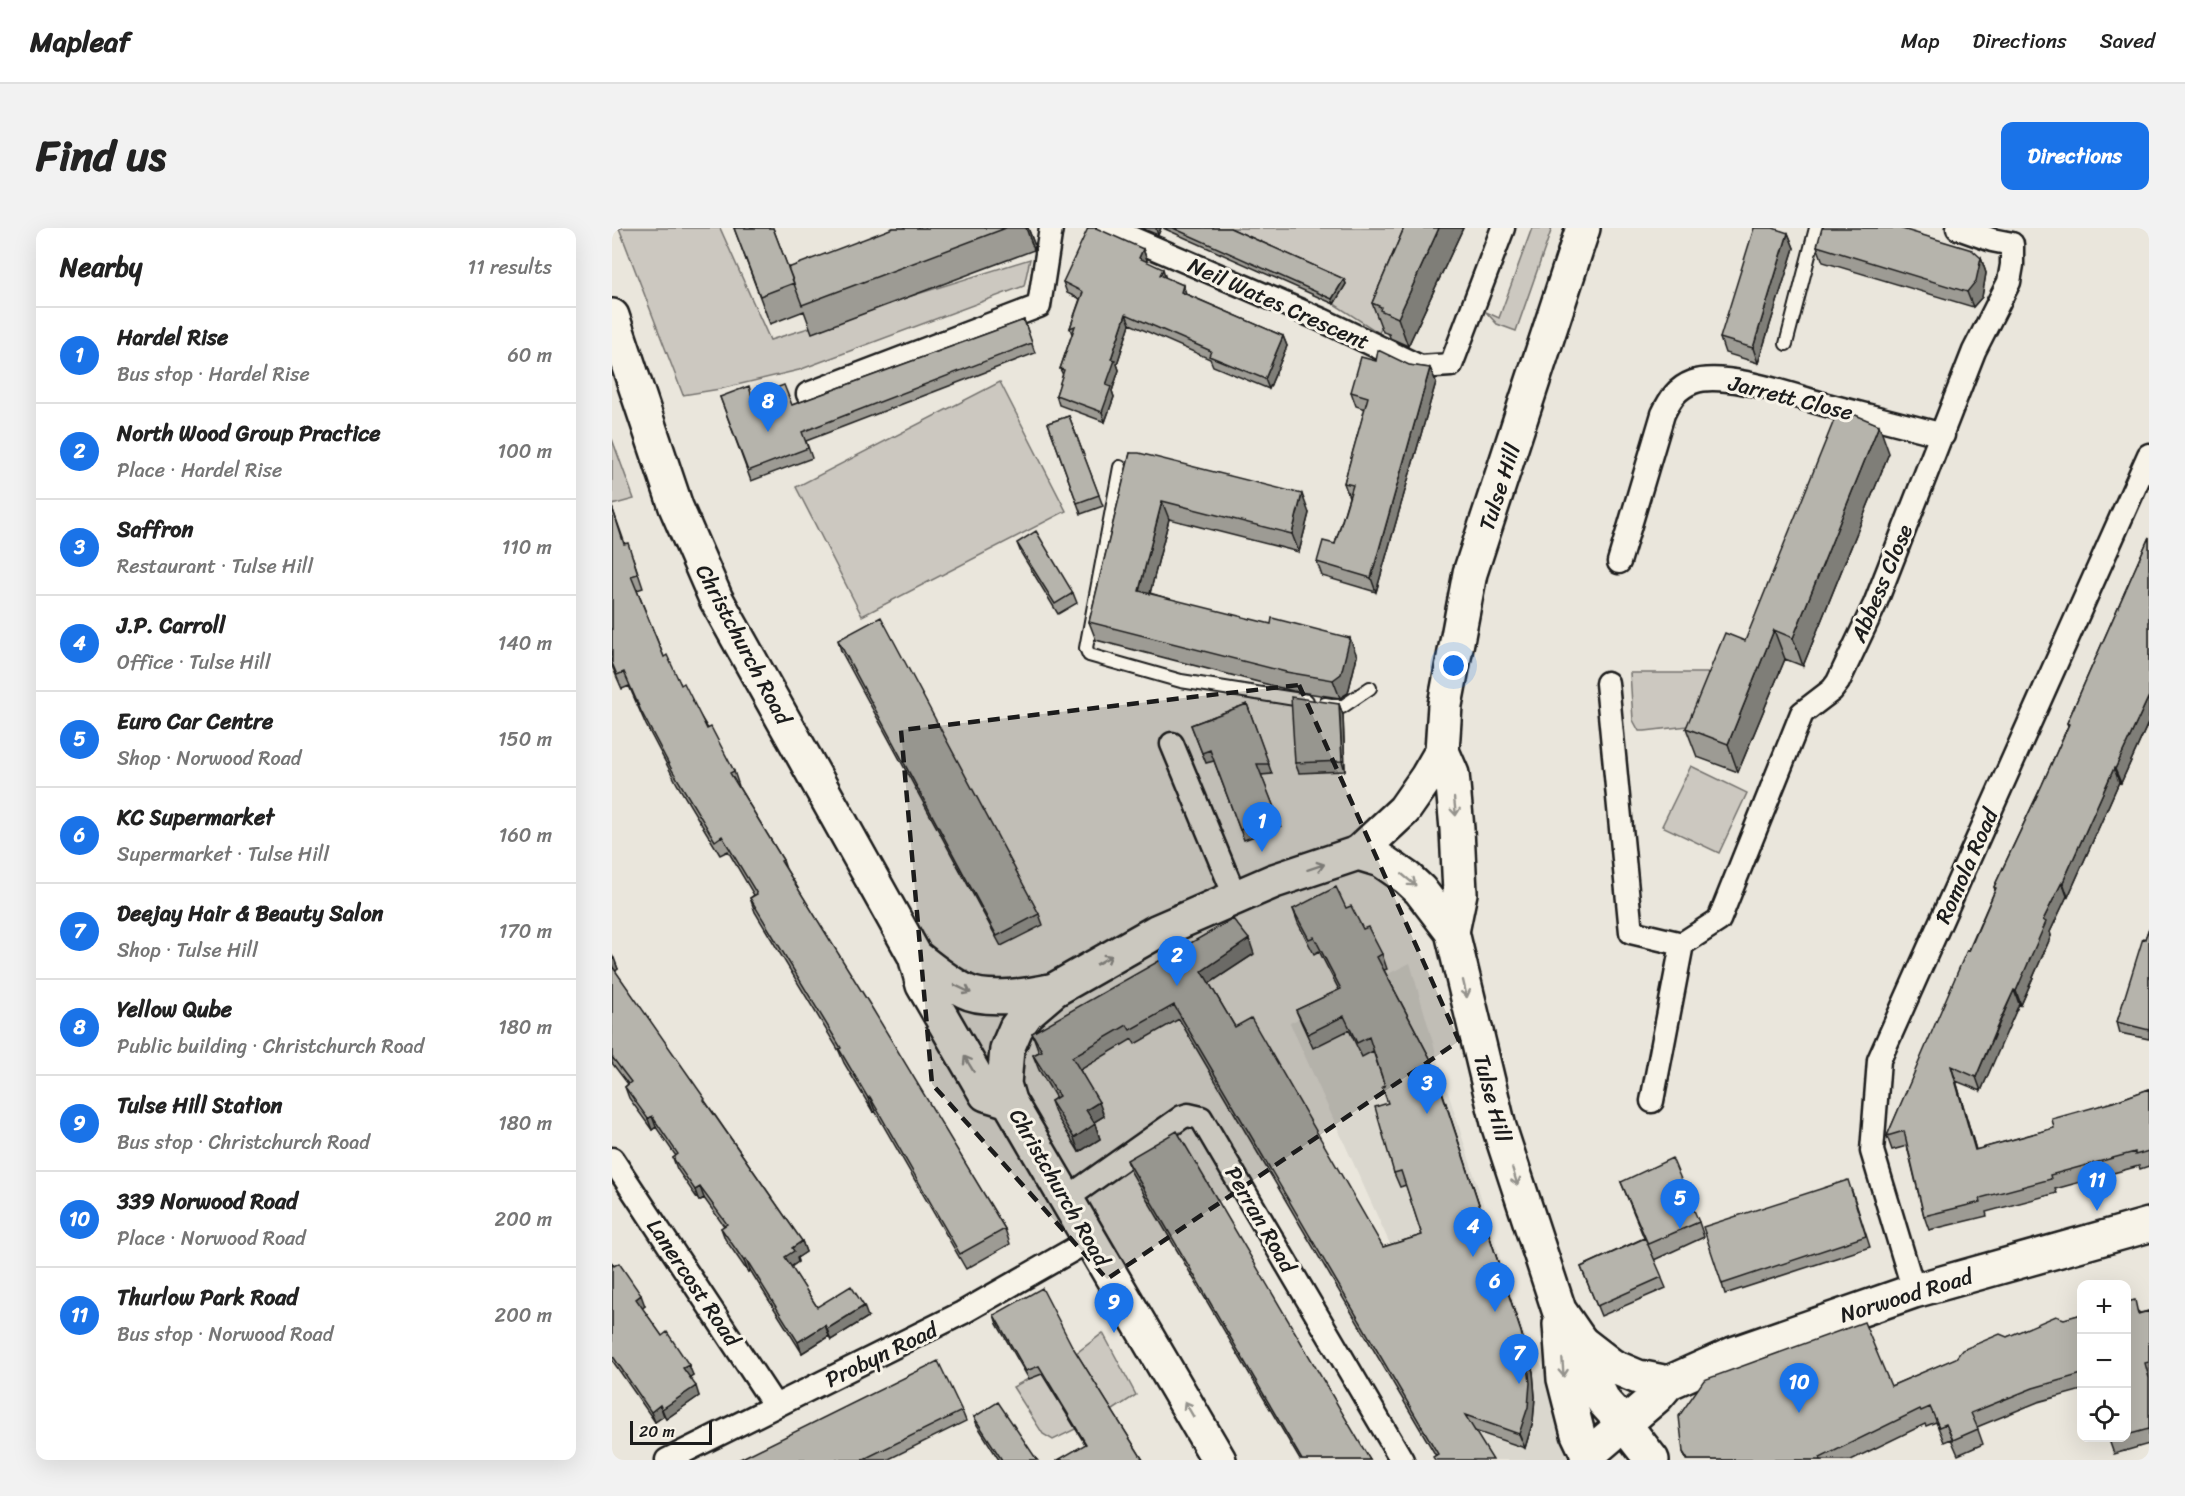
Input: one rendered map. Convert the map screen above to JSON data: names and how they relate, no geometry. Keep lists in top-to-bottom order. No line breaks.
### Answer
{"streets":{"main road":["Tulse Hill","Christchurch Road","Norwood Road"],"street":["Neil Wates Crescent","Jarrett Close","Abbess Close","Romola Road","Perran Road","Lanercost Road","Probyn Road"]},"crossings":[["Jarrett Close","Abbess Close"],["Tulse Hill","Norwood Road"],["Christchurch Road","Perran Road"],["Christchurch Road","Probyn Road"],["Romola Road","Norwood Road"],["Lanercost Road","Probyn Road"]],"one_way":["Tulse Hill"],"scale_bar":"20 m","page":{"header":"Mapleaf","nav":["Map","Directions","Saved"],"title":"Find us","buttons":"Directions","heading":["Nearby","11 results"],"list":[{"mark":"1","name":"Hardel Rise","note":"Bus stop · Hardel Rise","value":"60 m"},{"mark":"2","name":"North Wood Group Practice","note":"Place · Hardel Rise","value":"100 m"},{"mark":"3","name":"Saffron","note":"Restaurant · Tulse Hill","value":"110 m"},{"mark":"4","name":"J.P. Carroll","note":"Office · Tulse Hill","value":"140 m"},{"mark":"5","name":"Euro Car Centre","note":"Shop · Norwood Road","value":"150 m"},{"mark":"6","name":"KC Supermarket","note":"Supermarket · Tulse Hill","value":"160 m"},{"mark":"7","name":"Deejay Hair & Beauty Salon","note":"Shop · Tulse Hill","value":"170 m"},{"mark":"8","name":"Yellow Qube","note":"Public building · Christchurch Road","value":"180 m"},{"mark":"9","name":"Tulse Hill Station","note":"Bus stop · Christchurch Road","value":"180 m"},{"mark":"10","name":"339 Norwood Road","note":"Place · Norwood Road","value":"200 m"},{"mark":"11","name":"Thurlow Park Road","note":"Bus stop · Norwood Road","value":"200 m"}],"pins":["8","1","2","3","11","5","4","6","9","7","10"],"map_buttons":["+","−"],"scale":"20 m"}}
